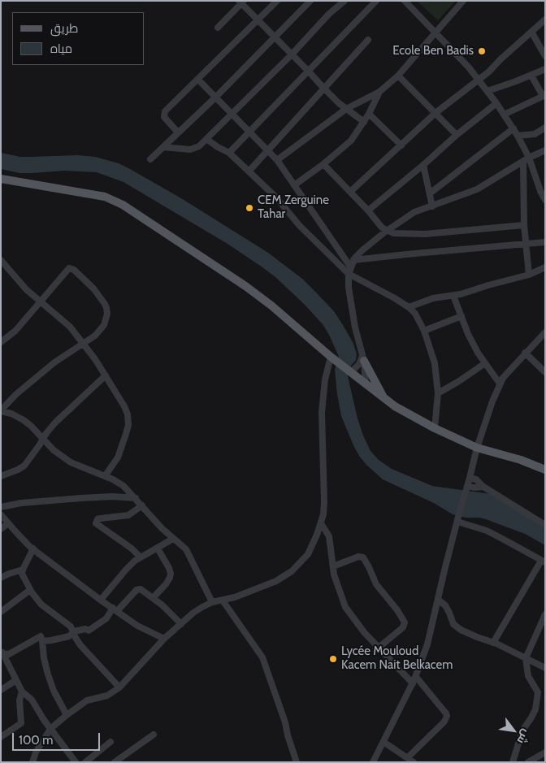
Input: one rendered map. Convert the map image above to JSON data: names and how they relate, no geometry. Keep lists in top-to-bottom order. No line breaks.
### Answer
{"places":["Ecole Ben Badis","CEM Zerguine Tahar","Lycée Mouloud Kacem Nait Belkacem"],"legend":["طريق","مياه"],"scale_bar":"100 m","north":"bottom right"}
